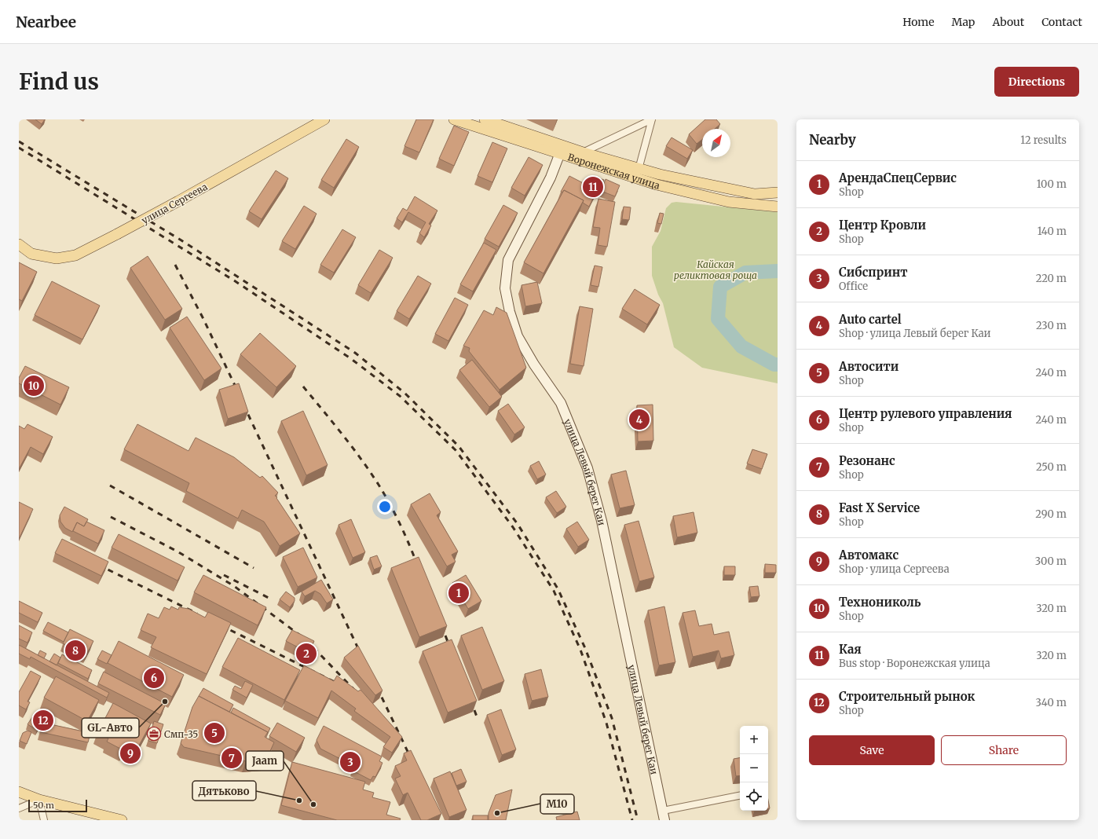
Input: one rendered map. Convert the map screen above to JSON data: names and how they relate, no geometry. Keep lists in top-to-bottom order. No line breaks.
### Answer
{"streets":{"main road":["Воронежская улица","улица Сергеева"],"street":["улица Левый берег Каи"]},"crossings":[["Воронежская улица","улица Левый берег Каи"]],"parks":["Кайская реликтовая роща"],"places":{"other":["GL-Авто","Дятьково","Jaam","M10"],"office":["Смп-35"]},"scale_bar":"50 m","north":"top right","page":{"header":"Nearbee","nav":["Home","Map","About","Contact"],"buttons":["Directions",["Save","Share"]],"title":"Find us","heading":["Nearby","12 results"],"list":[{"mark":"1","name":"АрендаСпецСервис","note":"Shop","value":"100 m"},{"mark":"2","name":"Центр Кровли","note":"Shop","value":"140 m"},{"mark":"3","name":"Сибспринт","note":"Office","value":"220 m"},{"mark":"4","name":"Auto cartel","note":"Shop · улица Левый берег Каи","value":"230 m"},{"mark":"5","name":"Автосити","note":"Shop","value":"240 m"},{"mark":"6","name":"Центр рулевого управления","note":"Shop","value":"240 m"},{"mark":"7","name":"Резонанс","note":"Shop","value":"250 m"},{"mark":"8","name":"Fast X Service","note":"Shop","value":"290 m"},{"mark":"9","name":"Автомакс","note":"Shop · улица Сергеева","value":"300 m"},{"mark":"10","name":"Технониколь","note":"Shop","value":"320 m"},{"mark":"11","name":"Кая","note":"Bus stop · Воронежская улица","value":"320 m"},{"mark":"12","name":"Строительный рынок","note":"Shop","value":"340 m"}],"pins":["11","10","4","1","8","2","6","12","5","9","7","3"],"map_buttons":["+","−"],"scale":"50 m"}}
